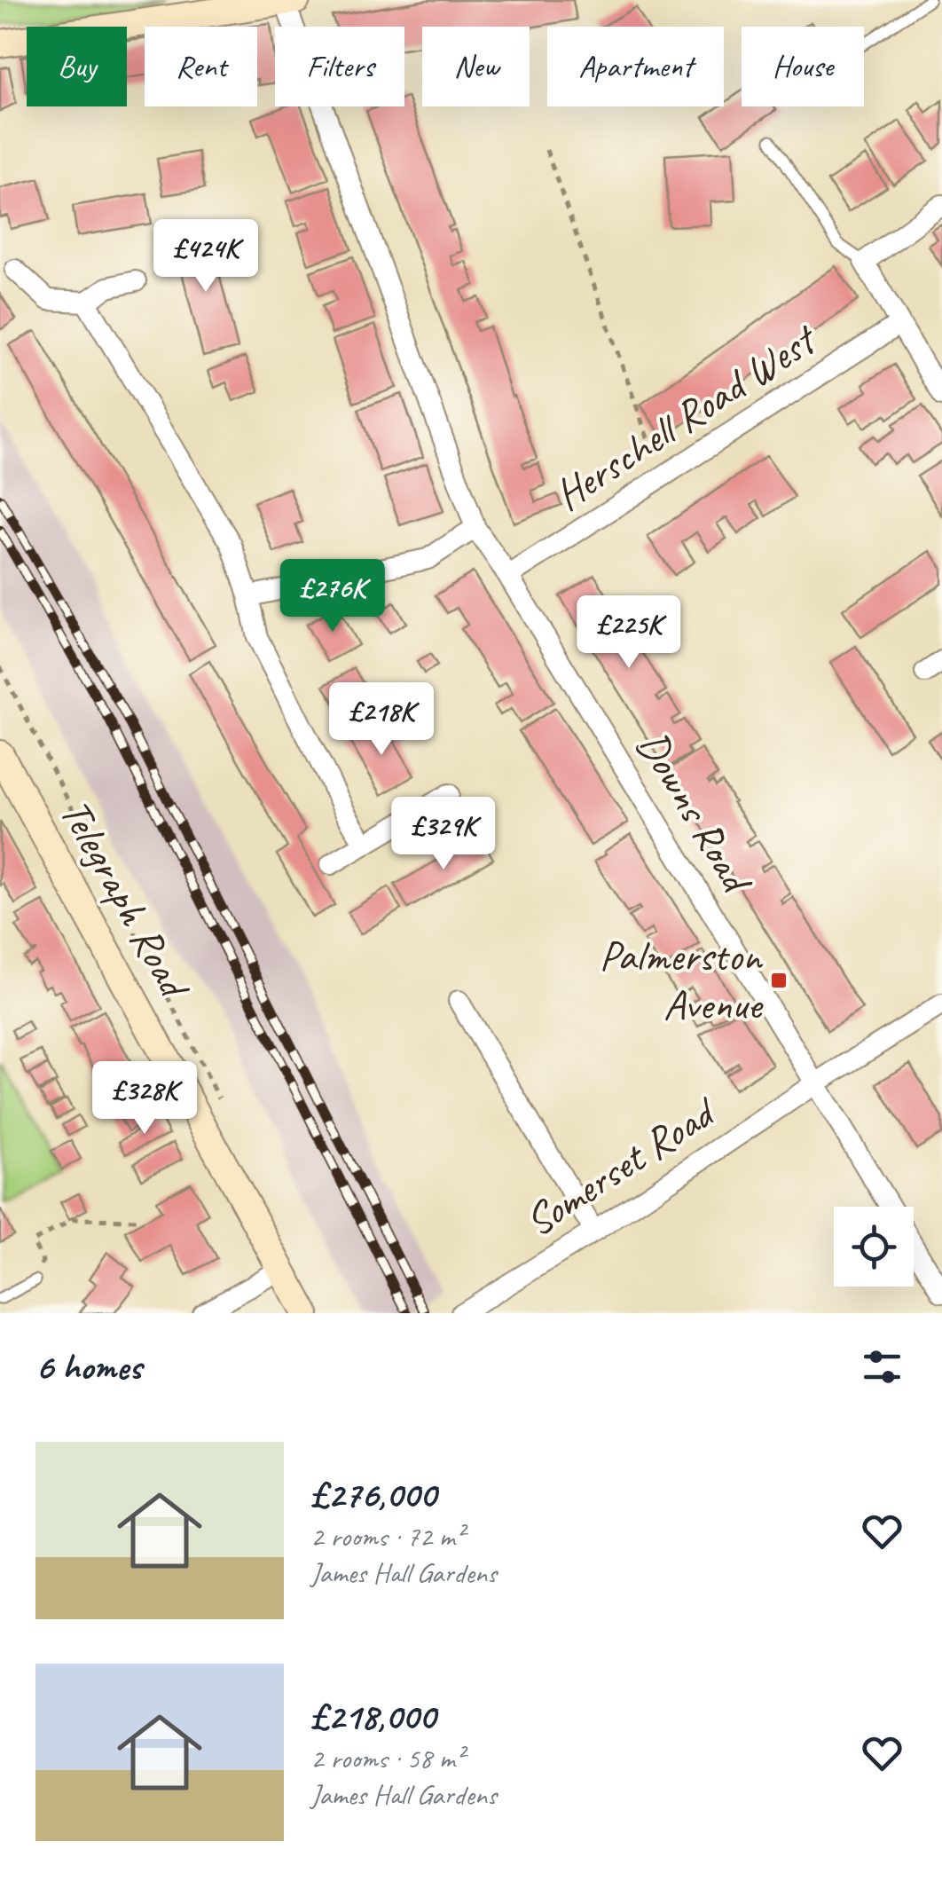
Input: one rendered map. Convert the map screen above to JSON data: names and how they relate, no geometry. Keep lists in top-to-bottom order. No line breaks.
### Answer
{"streets":{"street":["Herschell Road West","Downs Road","Telegraph Road","Somerset Road"]},"crossings":[["Herschell Road West","Downs Road"],["Downs Road","Somerset Road"]],"places":{"transit":["Palmerston Avenue"]},"page":{"chip":["Buy","Rent","Filters","New","Apartment","House"],"price":["£424K","£276K","£225K","£218K","£329K","£328K"],"heading":"6 homes","list":[{"name":"£276,000","note":"2 rooms · 72 m² · James Hall Gardens"},{"name":"£218,000","note":"2 rooms · 58 m² · James Hall Gardens"}]}}
